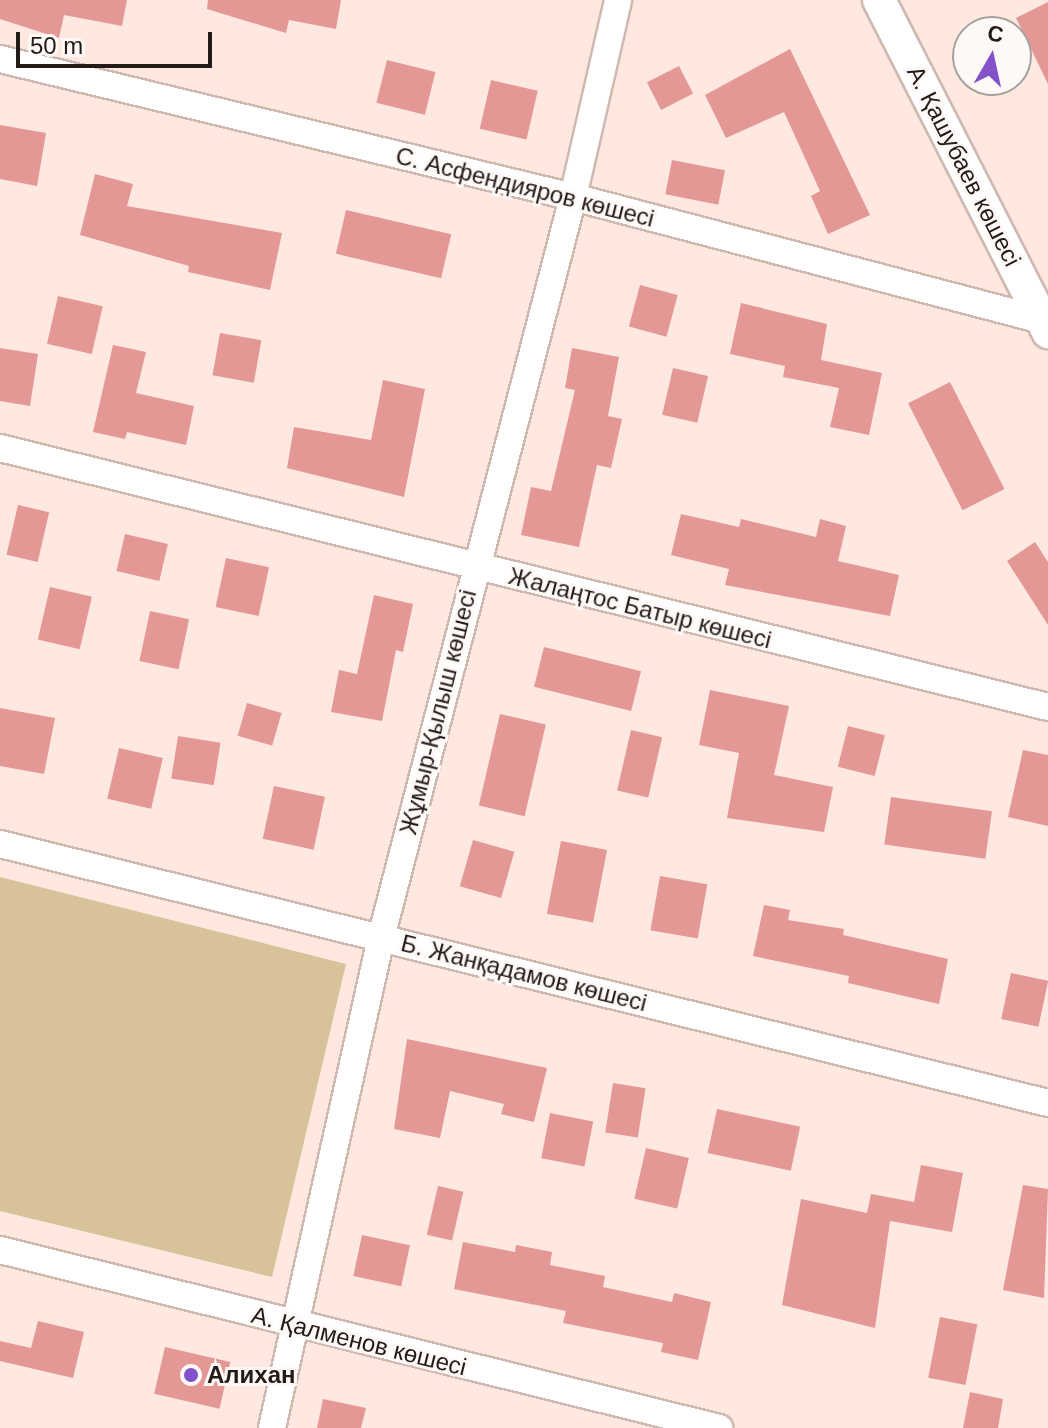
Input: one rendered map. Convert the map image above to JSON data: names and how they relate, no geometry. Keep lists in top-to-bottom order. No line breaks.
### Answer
{"streets":{"street":["А. Қашубаев көшесі","С. Асфендияров көшесі","Жалаңтос Батыр көшесі","Жұмыр-Қылыш көшесі","Б. Жанқадамов көшесі","А. Қалменов көшесі"]},"crossings":[["А. Қашубаев көшесі","С. Асфендияров көшесі"],["С. Асфендияров көшесі","Жұмыр-Қылыш көшесі"],["Жалаңтос Батыр көшесі","Жұмыр-Қылыш көшесі"],["Жұмыр-Қылыш көшесі","Б. Жанқадамов көшесі"],["Жұмыр-Қылыш көшесі","А. Қалменов көшесі"]],"places":["Алихан"],"scale_bar":"50 m","north":"top"}
